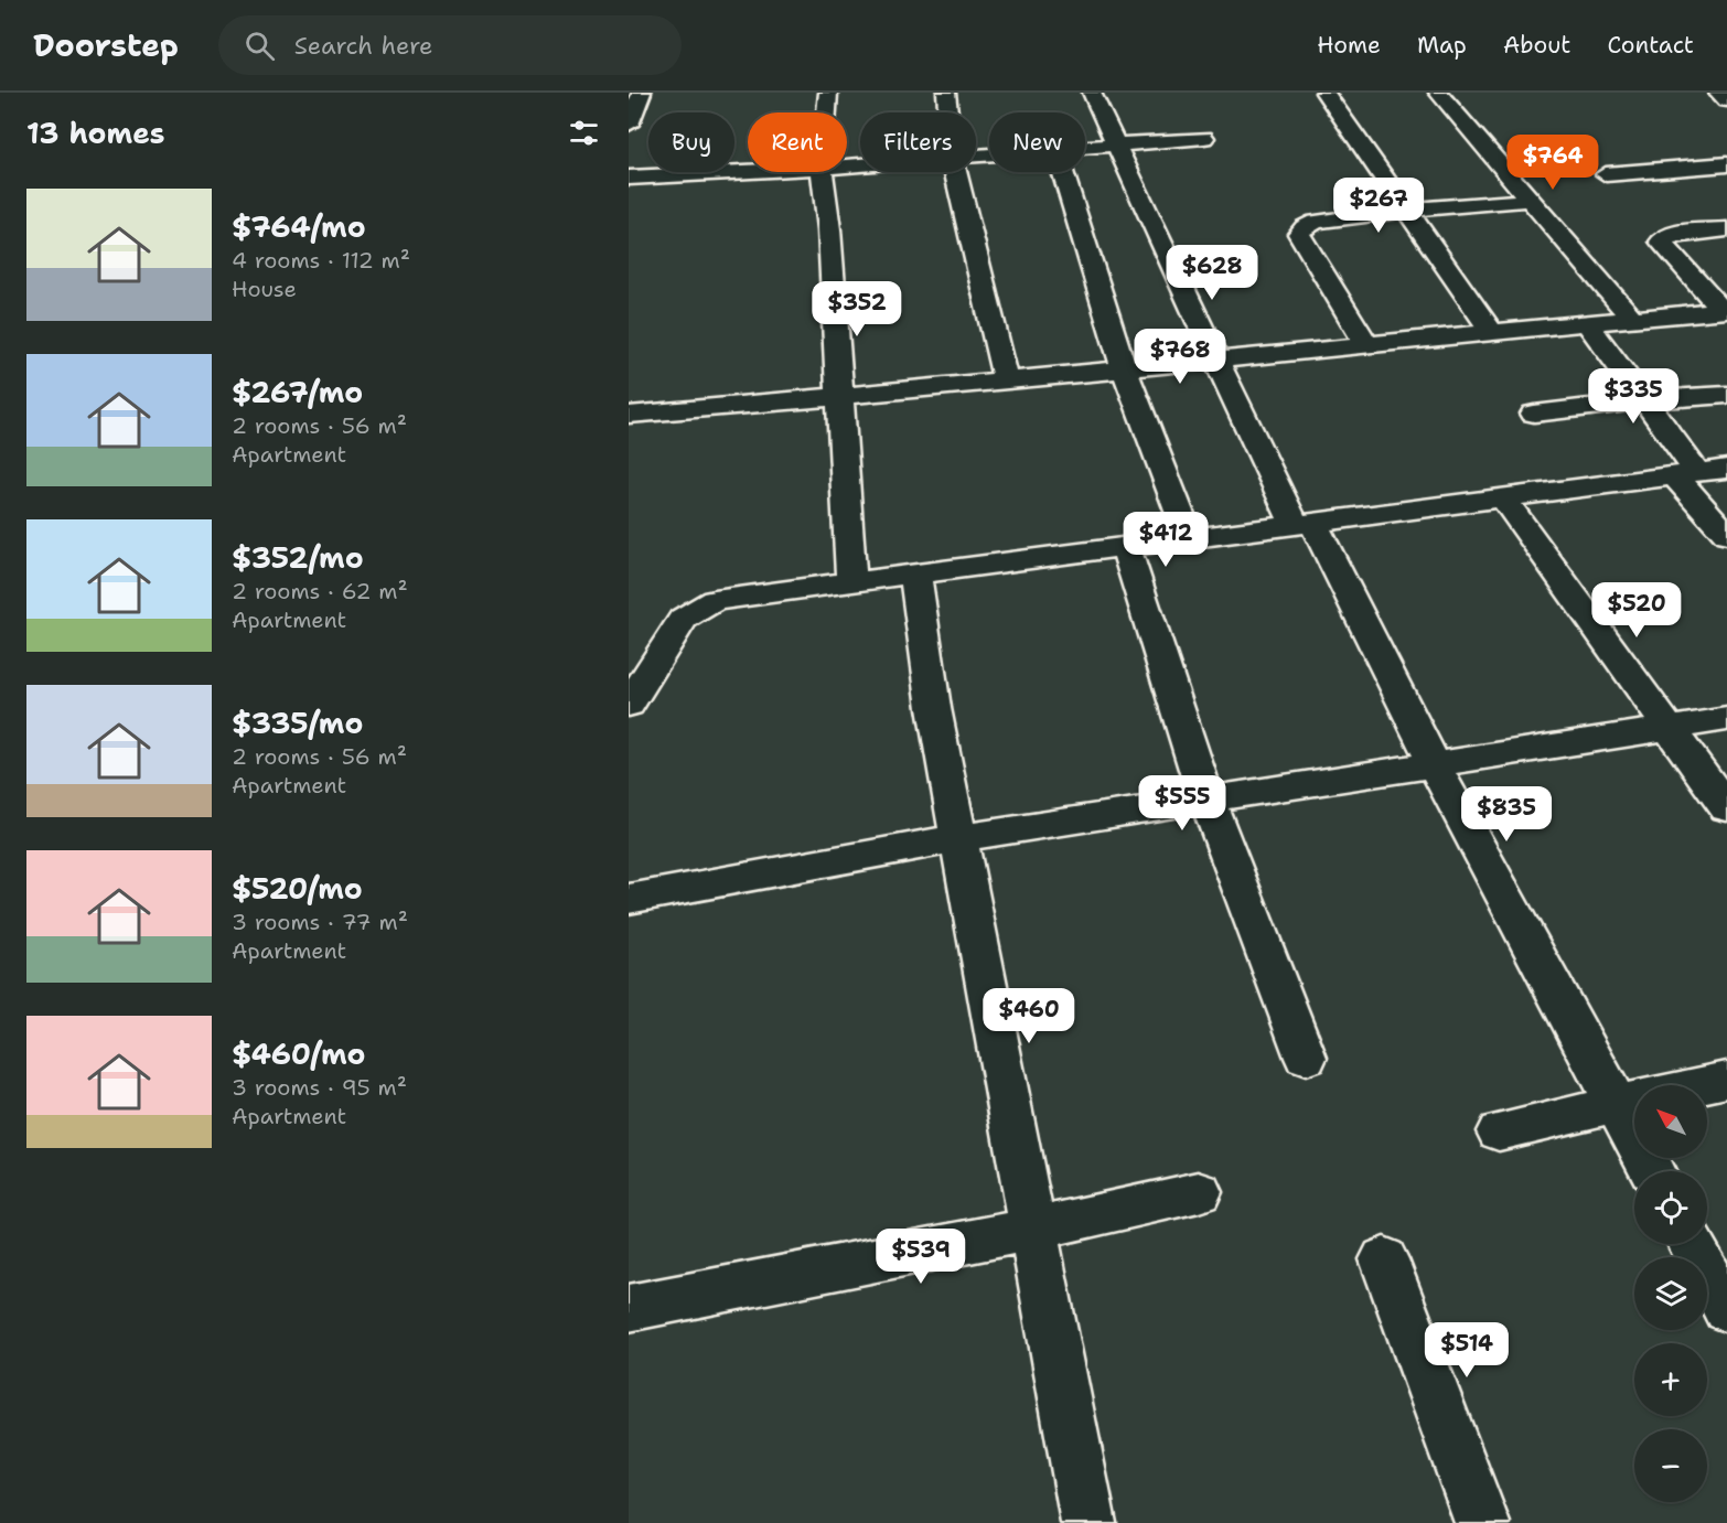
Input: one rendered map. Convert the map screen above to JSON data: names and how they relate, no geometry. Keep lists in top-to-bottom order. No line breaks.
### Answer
{"north":"top left","page":{"header":"Doorstep","search":"Search here","nav":["Home","Map","About","Contact"],"heading":"13 homes","chip":["Buy","Rent","Filters","New"],"price":["$764","$267","$628","$352","$768","$335","$412","$520","$555","$835","$460","$539","$514"],"list":[{"name":"$764/mo","note":"4 rooms · 112 m² · House"},{"name":"$267/mo","note":"2 rooms · 56 m² · Apartment"},{"name":"$352/mo","note":"2 rooms · 62 m² · Apartment"},{"name":"$335/mo","note":"2 rooms · 56 m² · Apartment"},{"name":"$520/mo","note":"3 rooms · 77 m² · Apartment"},{"name":"$460/mo","note":"3 rooms · 95 m² · Apartment"}],"map_buttons":["+","−"]}}
